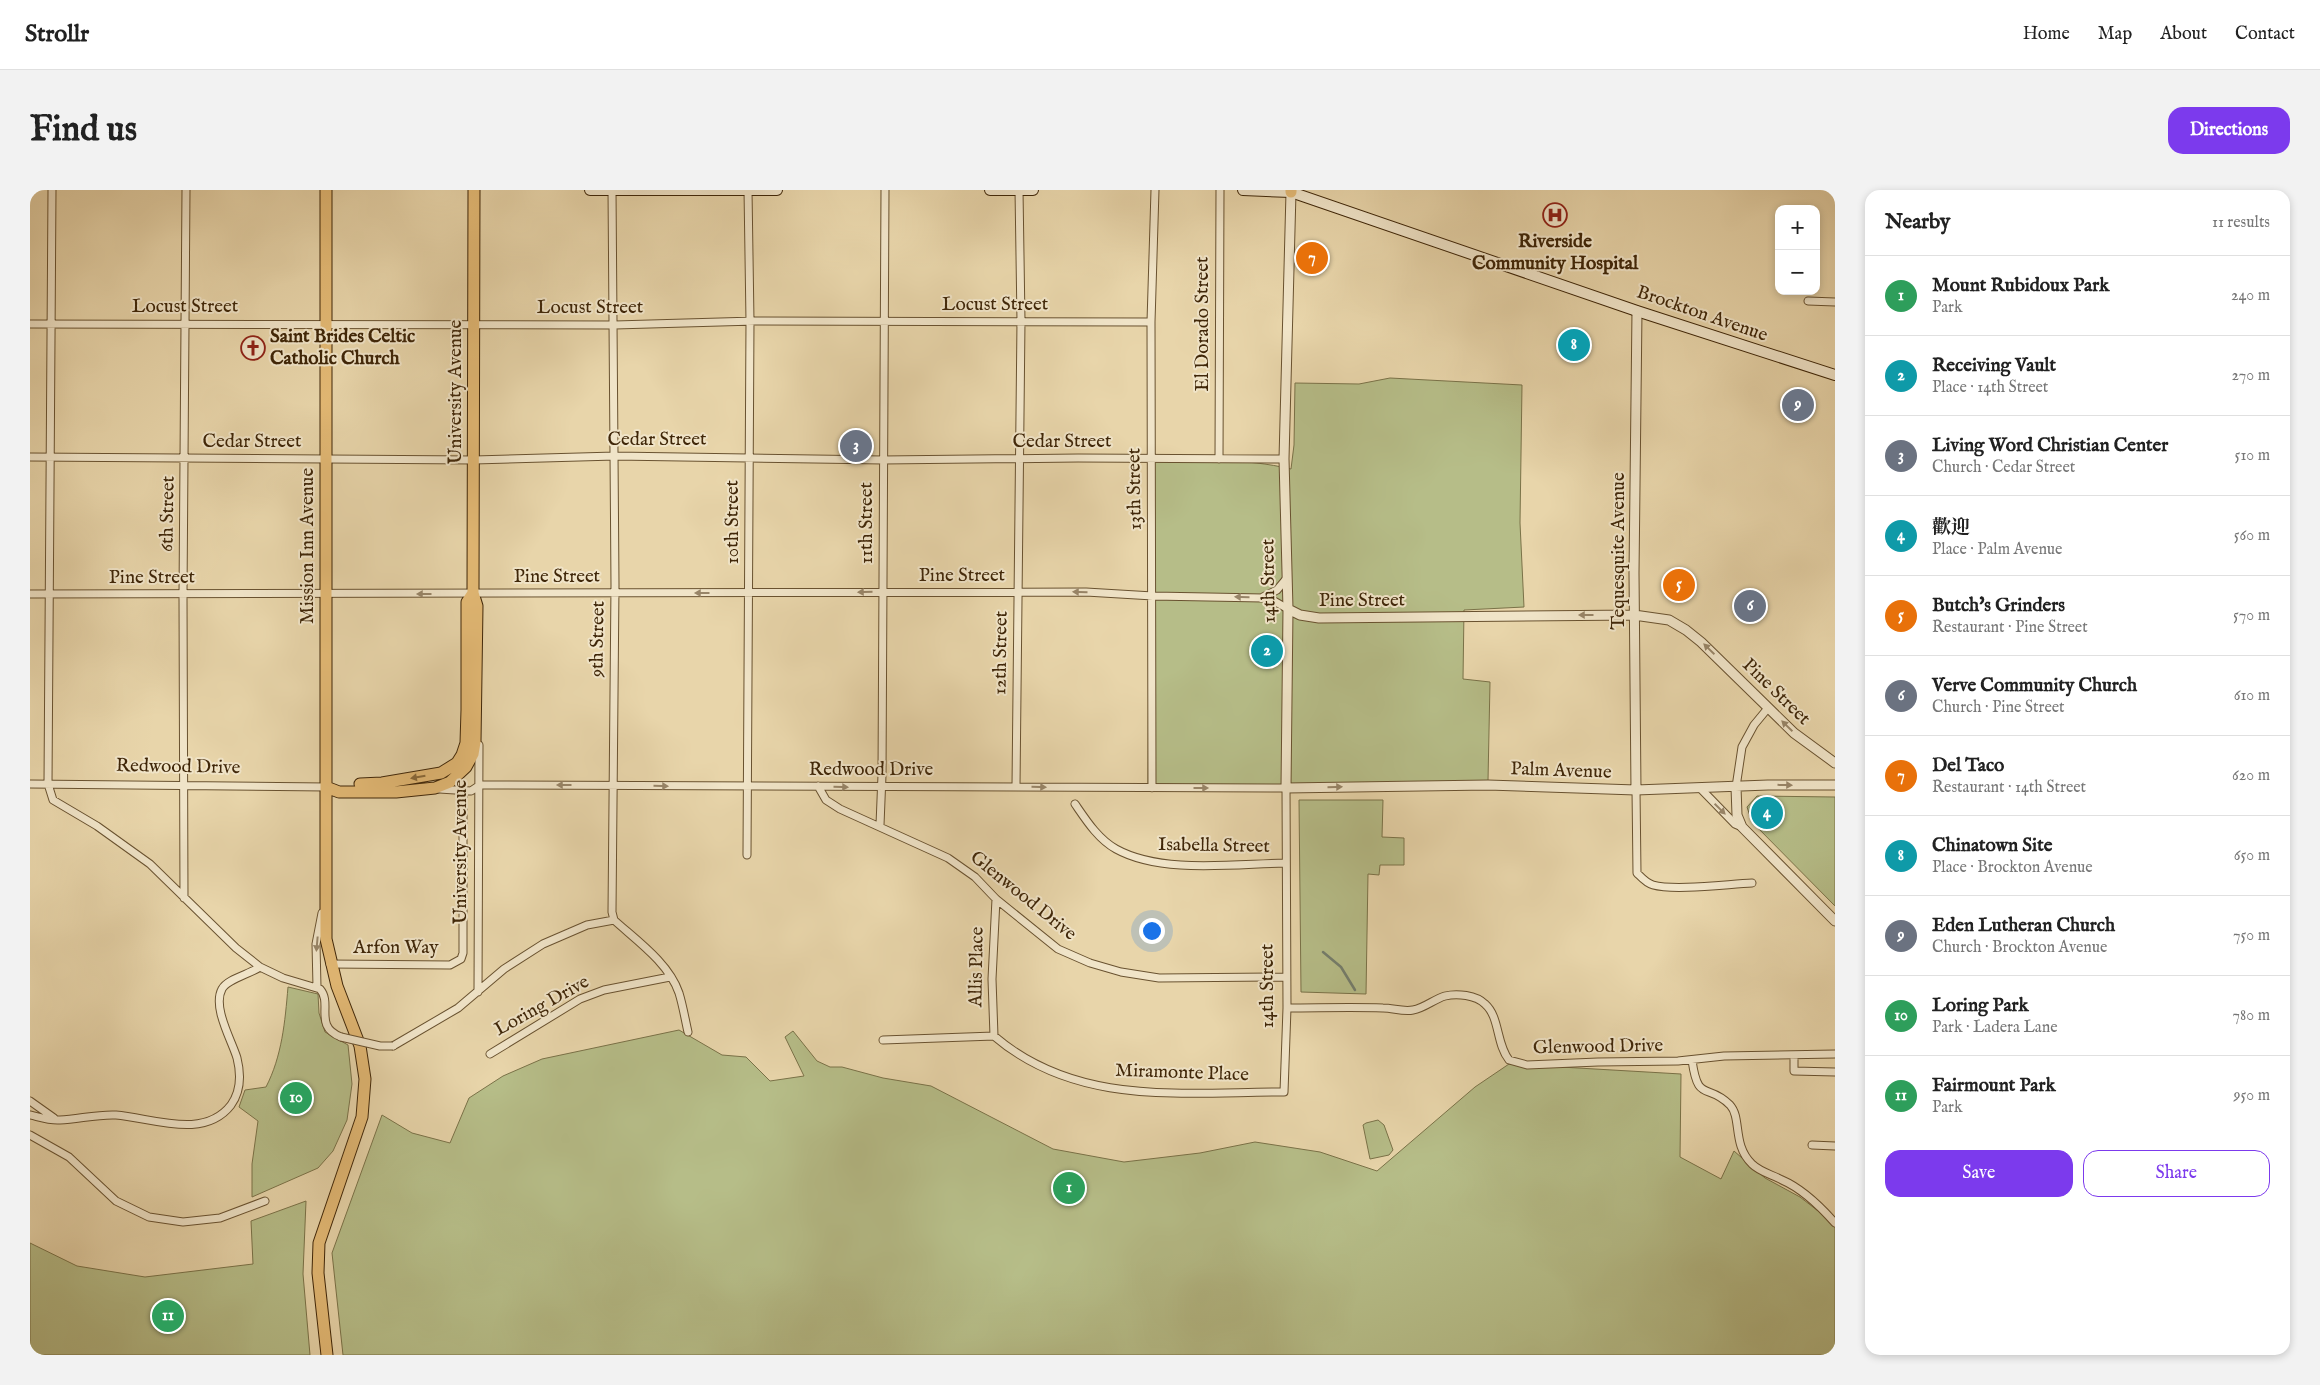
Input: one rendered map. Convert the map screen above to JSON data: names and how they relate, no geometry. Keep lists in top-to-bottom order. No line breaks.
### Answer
{"streets":{"main road":["Brockton Avenue","University Avenue","Mission Inn Avenue","Redwood Drive"],"street":["Locust Street","El Dorado Street","Cedar Street","13th Street","6th Street","10th Street","11th Street","Tequesquite Avenue","Pine Street","14th Street","9th Street","12th Street","Palm Avenue","Isabella Street","Glenwood Drive","Arfon Way","Allis Place","Loring Drive","Miramonte Place"]},"crossings":[["Locust Street","University Avenue"],["Locust Street","13th Street"],["Locust Street","6th Street"],["Locust Street","10th Street"],["Locust Street","11th Street"],["Locust Street","Mission Inn Avenue"],["Locust Street","9th Street"],["Locust Street","12th Street"],["Brockton Avenue","Tequesquite Avenue"],["Brockton Avenue","14th Street"],["El Dorado Street","Cedar Street"],["University Avenue","Cedar Street"],["University Avenue","Mission Inn Avenue"],["University Avenue","Pine Street"],["University Avenue","Redwood Drive"],["University Avenue","Arfon Way"],["Cedar Street","13th Street"],["Cedar Street","6th Street"],["Cedar Street","10th Street"],["Cedar Street","11th Street"],["Cedar Street","Mission Inn Avenue"],["Cedar Street","14th Street"],["Cedar Street","9th Street"],["Cedar Street","12th Street"],["13th Street","Pine Street"],["13th Street","Redwood Drive"],["6th Street","Pine Street"],["6th Street","Redwood Drive"],["10th Street","Pine Street"],["10th Street","Redwood Drive"],["11th Street","Pine Street"],["11th Street","Redwood Drive"],["11th Street","Glenwood Drive"],["Mission Inn Avenue","Pine Street"],["Mission Inn Avenue","Redwood Drive"],["Mission Inn Avenue","Arfon Way"],["Tequesquite Avenue","Pine Street"],["Tequesquite Avenue","Palm Avenue"],["Pine Street","14th Street"],["Pine Street","9th Street"],["Pine Street","12th Street"],["14th Street","Redwood Drive"],["14th Street","Palm Avenue"],["14th Street","Isabella Street"],["14th Street","Glenwood Drive"],["14th Street","Miramonte Place"],["9th Street","Redwood Drive"],["12th Street","Redwood Drive"],["Redwood Drive","Palm Avenue"],["Redwood Drive","Glenwood Drive"],["Glenwood Drive","Allis Place"],["Allis Place","Miramonte Place"]],"one_way":["Pine Street","Palm Avenue"],"places":{"hospital":["Riverside Community Hospital"],"church":["Saint Brides Celtic Catholic Church"]},"page":{"header":"Strollr","nav":["Home","Map","About","Contact"],"buttons":["Directions",["Save","Share"]],"title":"Find us","heading":["Nearby","11 results"],"map_buttons":["+","−"],"pins":["7","8","9","3","5","6","2","4","10","1","11"],"list":[{"mark":"1","name":"Mount Rubidoux Park","note":"Park","value":"240 m"},{"mark":"2","name":"Receiving Vault","note":"Place · 14th Street","value":"270 m"},{"mark":"3","name":"Living Word Christian Center","note":"Church · Cedar Street","value":"510 m"},{"mark":"4","name":"歡迎","note":"Place · Palm Avenue","value":"560 m"},{"mark":"5","name":"Butch's Grinders","note":"Restaurant · Pine Street","value":"570 m"},{"mark":"6","name":"Verve Community Church","note":"Church · Pine Street","value":"610 m"},{"mark":"7","name":"Del Taco","note":"Restaurant · 14th Street","value":"620 m"},{"mark":"8","name":"Chinatown Site","note":"Place · Brockton Avenue","value":"650 m"},{"mark":"9","name":"Eden Lutheran Church","note":"Church · Brockton Avenue","value":"750 m"},{"mark":"10","name":"Loring Park","note":"Park · Ladera Lane","value":"780 m"},{"mark":"11","name":"Fairmount Park","note":"Park","value":"950 m"}]}}
